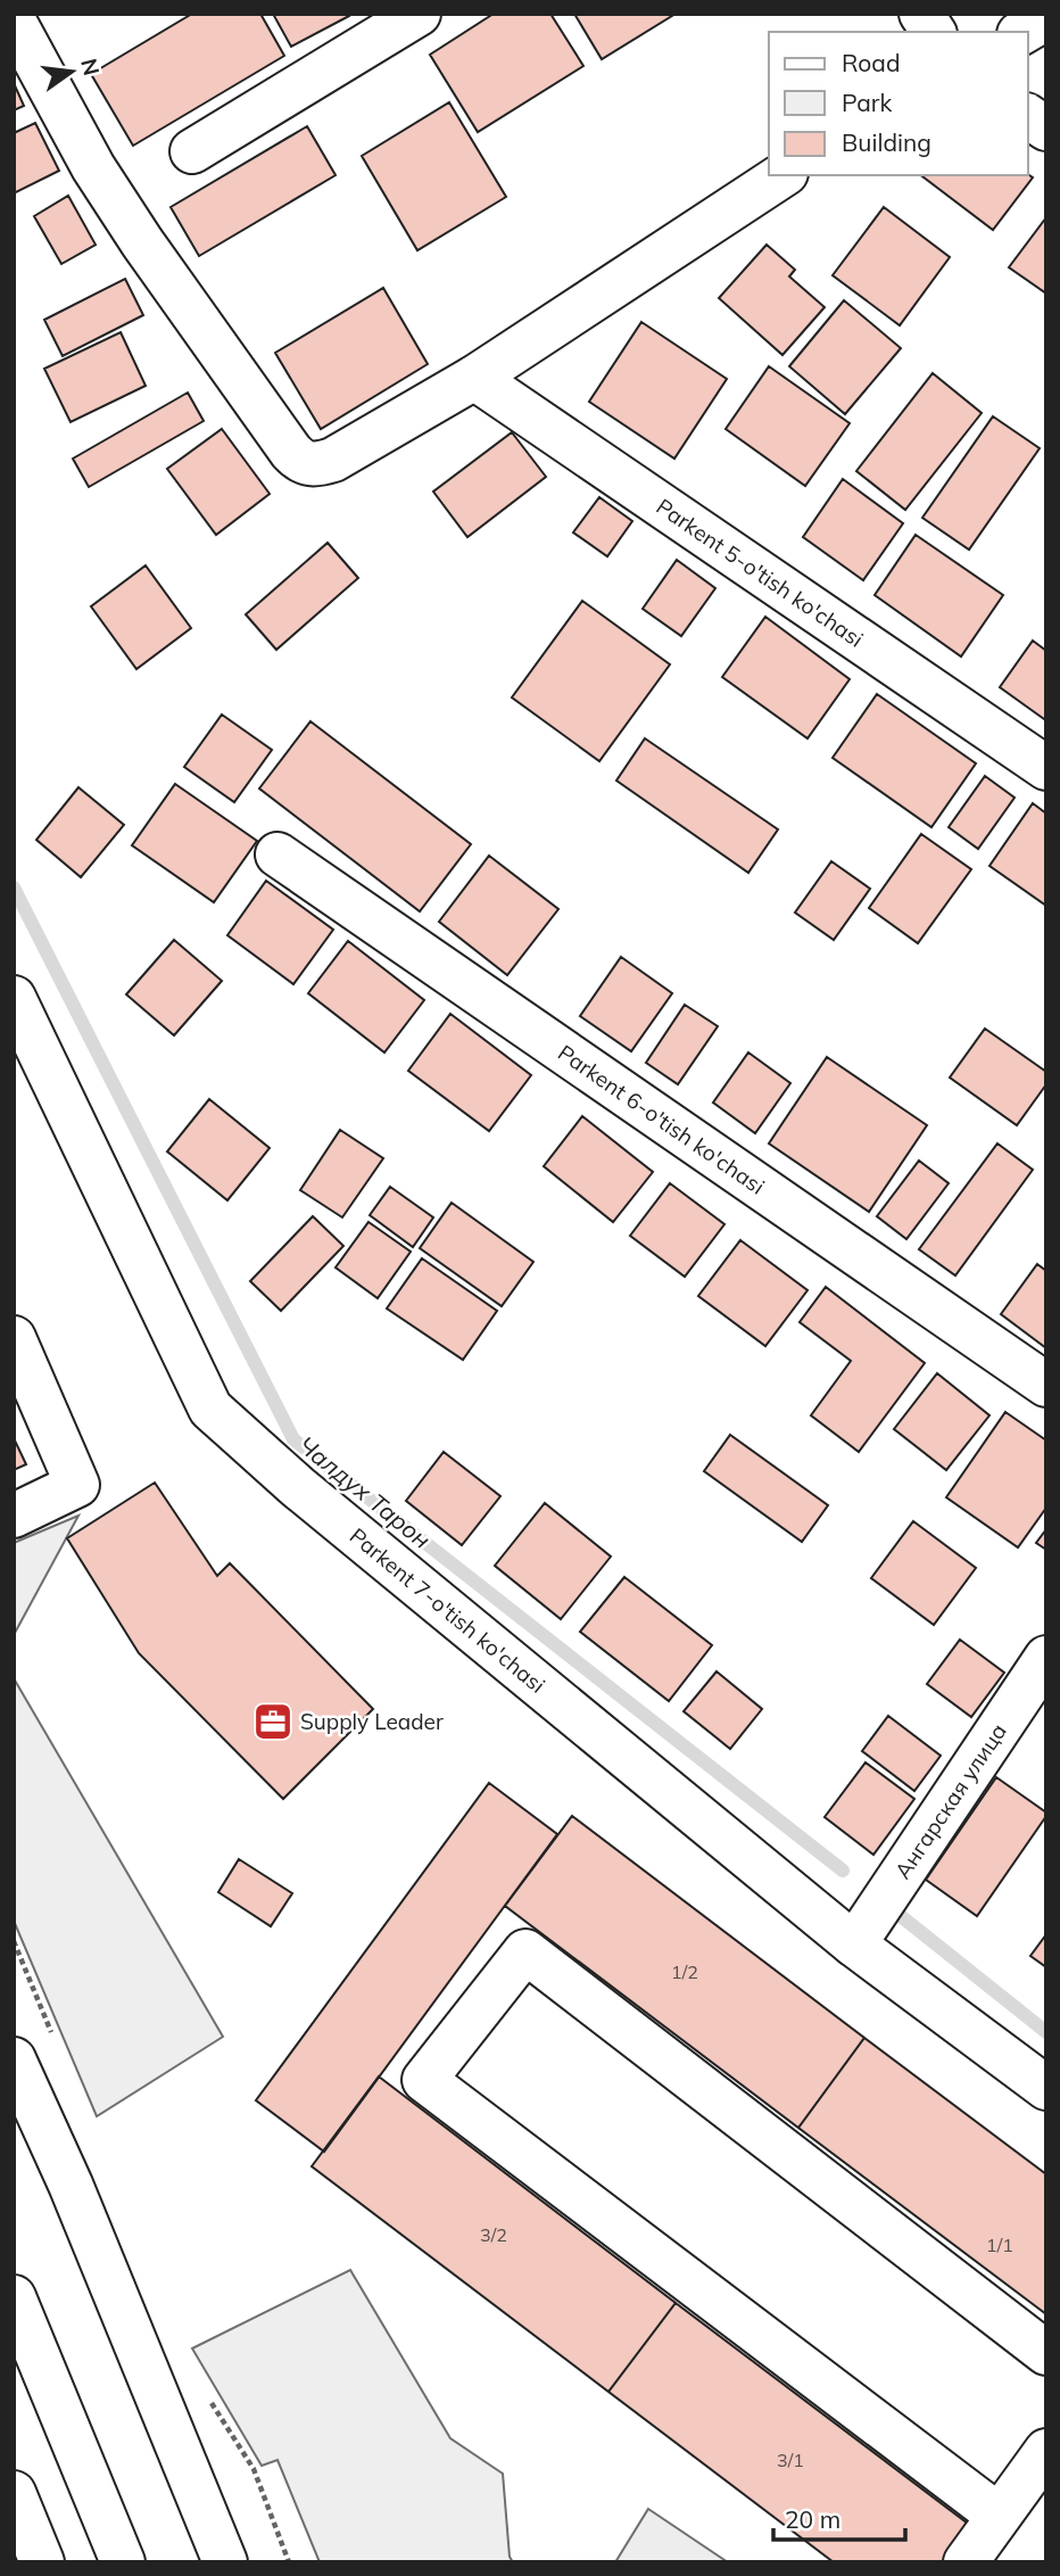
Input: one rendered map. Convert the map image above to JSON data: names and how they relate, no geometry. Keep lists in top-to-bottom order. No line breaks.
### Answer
{"streets":{"main road":["Parkent 5-o'tish ko'chasi","Parkent 6-o'tish ko'chasi","Parkent 7-o'tish ko'chasi","Ангарская улица"]},"crossings":[["Parkent 7-o'tish ko'chasi","Ангарская улица"]],"water":["Чалдух Тарон"],"places":{"office":["Supply Leader"]},"house_numbers":["1/2","3/2","1/1","3/1"],"legend":["Road","Park","Building"],"scale_bar":"20 m","north":"right"}
